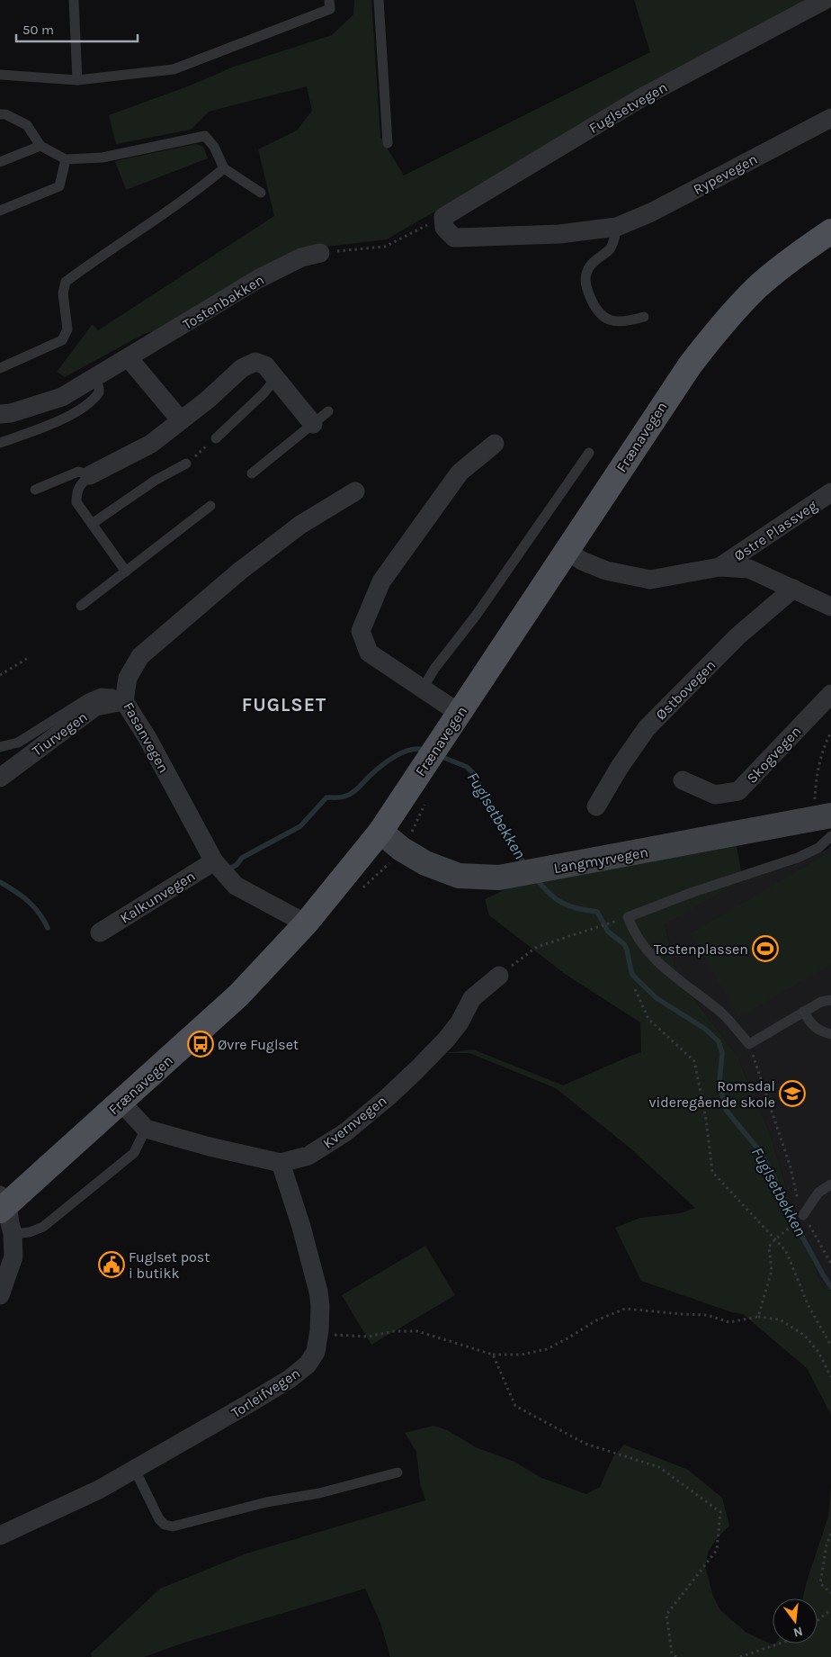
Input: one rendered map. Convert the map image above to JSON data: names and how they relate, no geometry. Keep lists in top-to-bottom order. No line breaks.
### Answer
{"streets":{"main road":["Frænavegen","Langmyrvegen"],"street":["Fuglsetvegen","Rypevegen","Tostenbakken","Østre Plassveg","Østbovegen","Tiurvegen","Fasanvegen","Skogvegen","Kalkunvegen","Kvernvegen","Torleifvegen"]},"crossings":[["Fuglsetvegen","Rypevegen"],["Frænavegen","Fasanvegen"],["Frænavegen","Langmyrvegen"],["Tiurvegen","Fasanvegen"],["Fasanvegen","Kalkunvegen"],["Kvernvegen","Torleifvegen"]],"districts":["FUGLSET"],"water":["Fuglsetbekken"],"places":{"sports":["Tostenplassen"],"bus stop":["Øvre Fuglset"],"school or university":["Romsdal videregående skole"],"public building":["Fuglset post i butikk"]},"scale_bar":"50 m","north":"bottom"}
